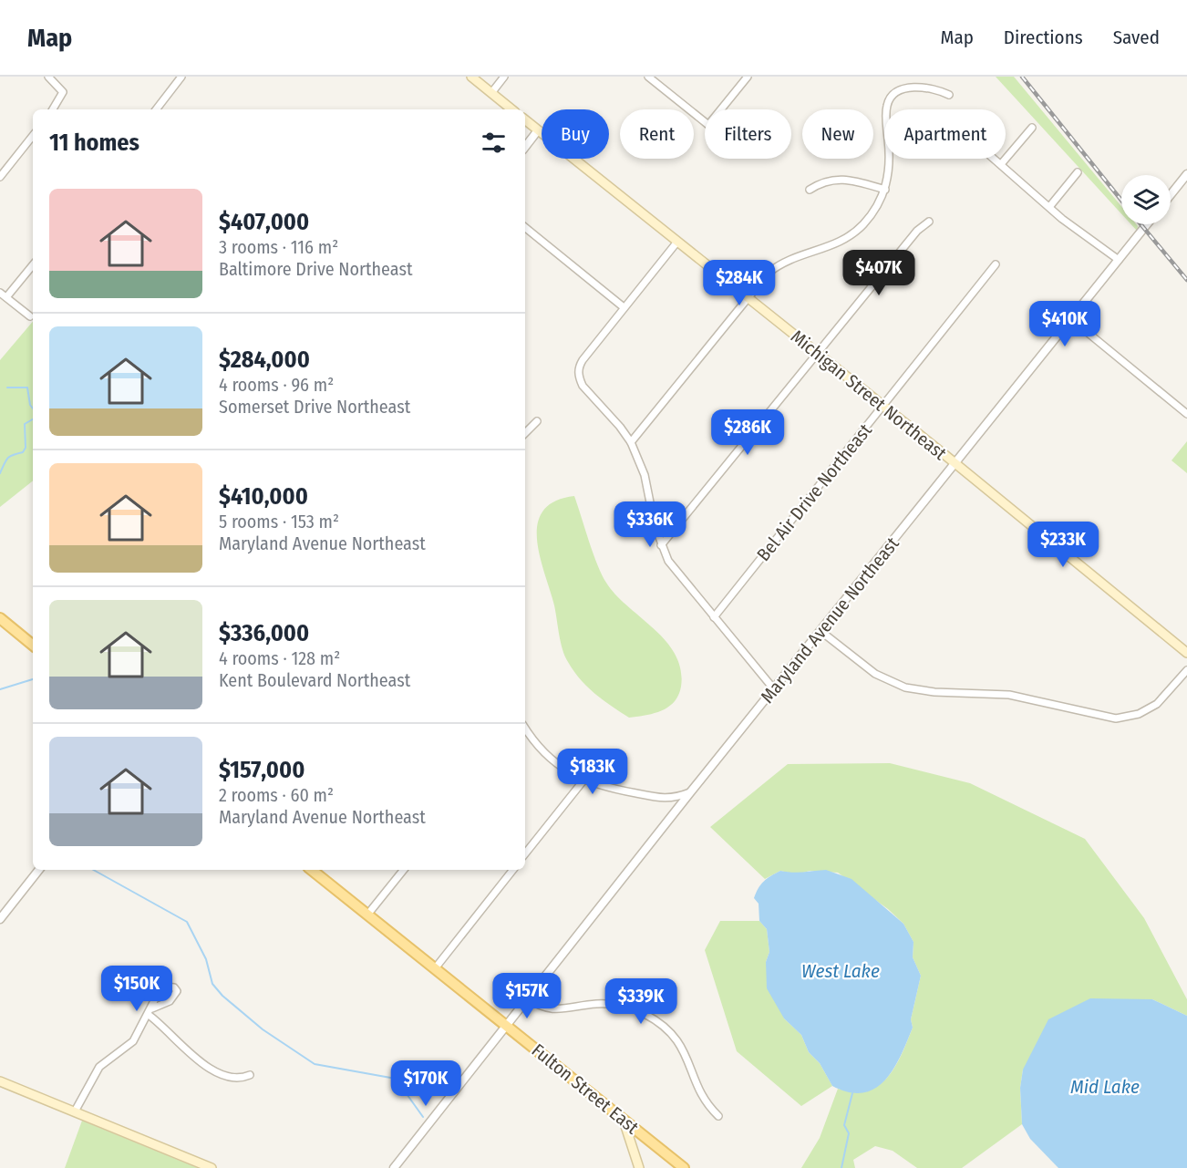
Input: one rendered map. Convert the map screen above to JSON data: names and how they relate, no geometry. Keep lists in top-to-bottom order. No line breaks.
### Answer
{"streets":{"main road":["Michigan Street Northeast","Fulton Street East"],"street":["Bel Air Drive Northeast","Maryland Avenue Northeast"]},"crossings":[["Michigan Street Northeast","Bel Air Drive Northeast"],["Michigan Street Northeast","Maryland Avenue Northeast"],["Maryland Avenue Northeast","Fulton Street East"]],"water":["West Lake","Mid Lake"],"page":{"header":"Map","nav":["Map","Directions","Saved"],"chip":["Buy","Rent","Filters","New","Apartment"],"heading":"11 homes","list":[{"name":"$407,000","note":"3 rooms · 116 m² · Baltimore Drive Northeast"},{"name":"$284,000","note":"4 rooms · 96 m² · Somerset Drive Northeast"},{"name":"$410,000","note":"5 rooms · 153 m² · Maryland Avenue Northeast"},{"name":"$336,000","note":"4 rooms · 128 m² · Kent Boulevard Northeast"},{"name":"$157,000","note":"2 rooms · 60 m² · Maryland Avenue Northeast"}],"price":["$407K","$284K","$410K","$286K","$336K","$233K","$183K","$150K","$157K","$339K","$170K"]}}
